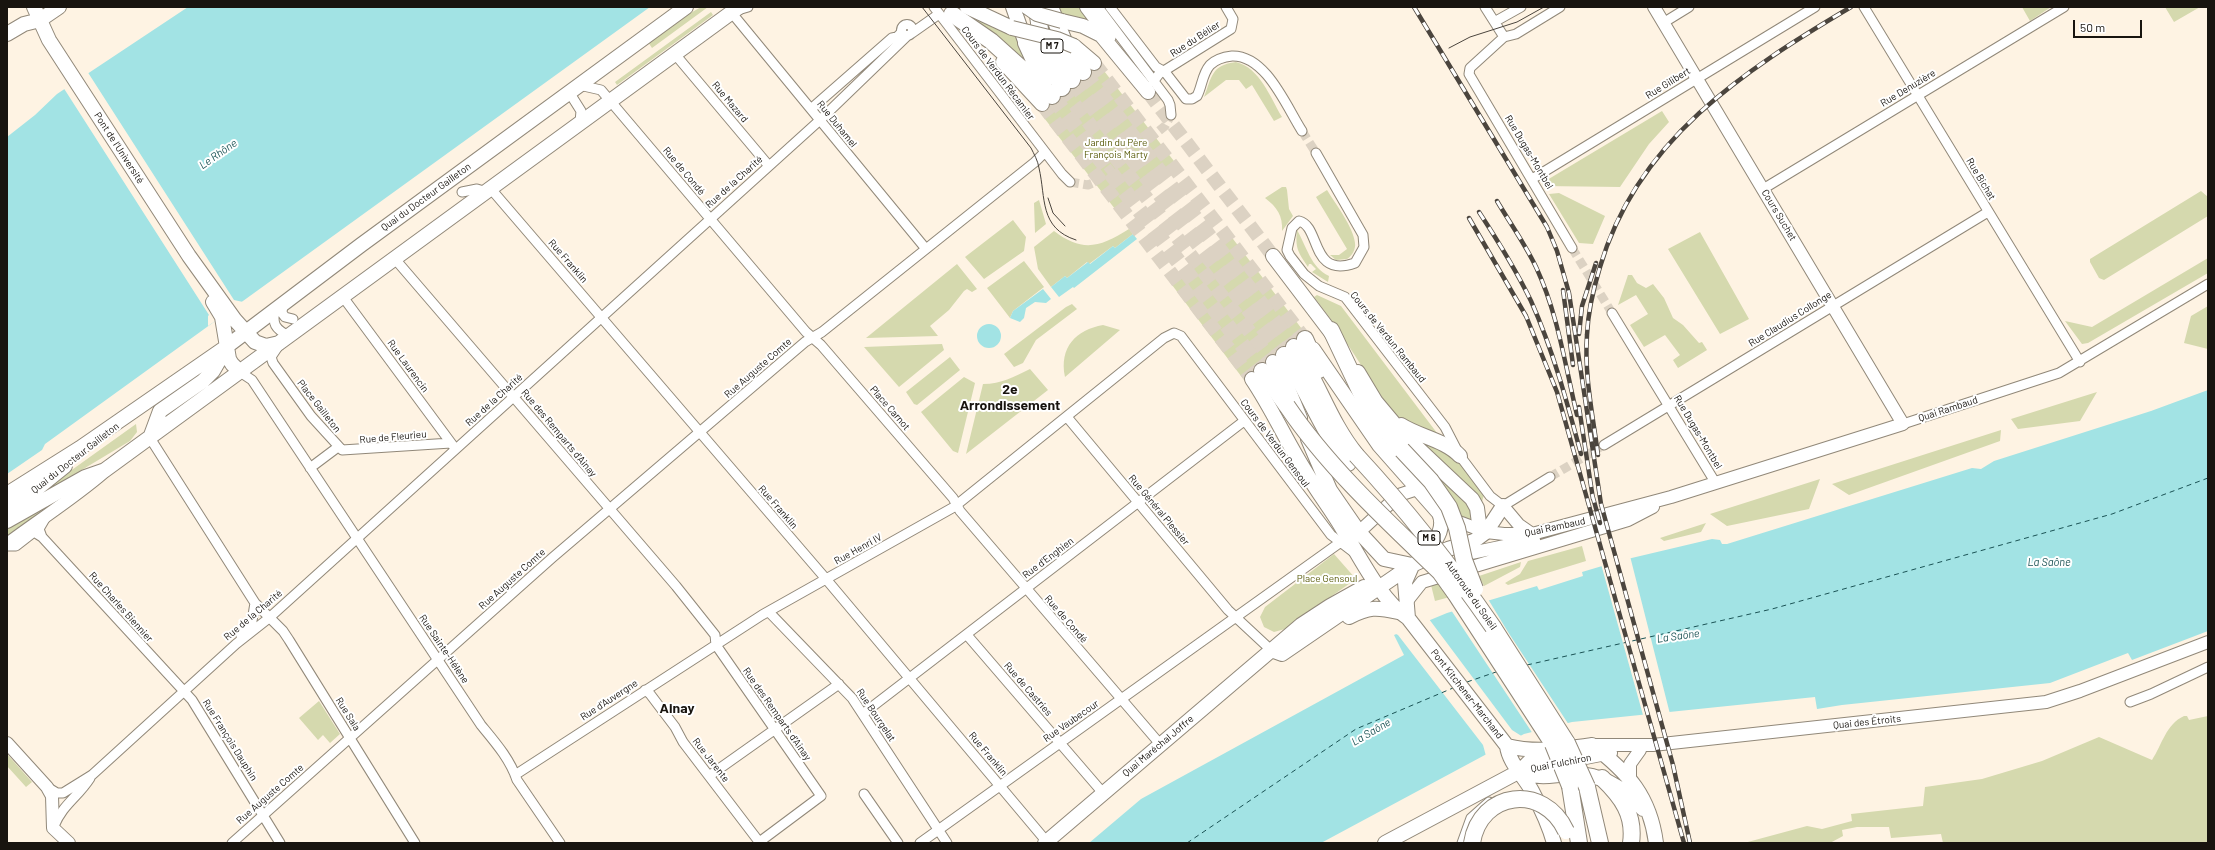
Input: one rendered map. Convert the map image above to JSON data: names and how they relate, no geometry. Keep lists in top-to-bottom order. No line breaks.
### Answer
{"streets":{"highway":["M 7","M 6","Autoroute du Soleil"],"main road":["Pont de l'Université","Quai du Docteur Gailleton","Pont Kitchener-Marchand","Quai Maréchal Joffre","Quai Fulchiron"],"street":["Rue du Bélier","Cours de Verdun Récamier","Rue Gilibert","Rue Denuzière","Rue Mazard","Rue Duhamel","Rue Dugas-Montbel","Rue de Condé","Rue Bichat","Rue de la Charité","Cours Suchet","Rue Franklin","Rue Claudius Collonge","Cours de Verdun Rambaud","Rue Laurencin","Rue Auguste Comte","Place Gailleton","Place Carnot","Quai Rambaud","Rue des Remparts d'Ainay","Rue de Fleurieu","Cours de Verdun Gensoul","Rue Général Plessier","Rue Henri IV","Rue d'Enghien","Rue Charles Biennier","Rue Sainte-Hélène","Rue de Castries","Rue d'Auvergne","Rue Sala","Rue Bourgelat","Rue Vaubecour","Quai des Étroits","Rue François Dauphin","Rue Jarente"]},"crossings":[["Cours de Verdun Récamier","Rue de la Charité"],["Rue Gilibert","Rue Dugas-Montbel"],["Rue Gilibert","Cours Suchet"],["Rue Denuzière","Rue Bichat"],["Rue Denuzière","Cours Suchet"],["Rue Mazard","Rue de la Charité"],["Rue Mazard","Quai du Docteur Gailleton"],["Rue Duhamel","Rue de la Charité"],["Rue Duhamel","Quai du Docteur Gailleton"],["Pont de l'Université","Quai du Docteur Gailleton"],["Rue Dugas-Montbel","Rue Claudius Collonge"],["Rue Dugas-Montbel","Quai Rambaud"],["Rue de Condé","Rue de la Charité"],["Rue de Condé","Quai du Docteur Gailleton"],["Rue de Condé","Rue Auguste Comte"],["Rue de Condé","Place Carnot"],["Rue de Condé","Rue Henri IV"],["Rue de Condé","Rue d'Enghien"],["Rue de Condé","Rue Vaubecour"],["Rue de Condé","Quai Maréchal Joffre"],["Rue Bichat","Rue Claudius Collonge"],["Rue Bichat","Quai Rambaud"],["Rue de la Charité","Rue Franklin"],["Rue de la Charité","Rue Laurencin"],["Rue de la Charité","Rue des Remparts d'Ainay"],["Rue de la Charité","Rue de Fleurieu"],["Rue de la Charité","Rue Charles Biennier"],["Rue de la Charité","Rue Sainte-Hélène"],["Rue de la Charité","Rue Sala"],["Rue de la Charité","Rue François Dauphin"],["Quai du Docteur Gailleton","Rue Franklin"],["Quai du Docteur Gailleton","Rue Laurencin"],["Quai du Docteur Gailleton","Place Gailleton"],["Quai du Docteur Gailleton","Rue des Remparts d'Ainay"],["Quai du Docteur Gailleton","Rue Sala"],["Cours Suchet","Rue Claudius Collonge"],["Cours Suchet","Quai Rambaud"],["Rue Franklin","Rue Auguste Comte"],["Rue Franklin","Rue Henri IV"],["Rue Franklin","Rue d'Enghien"],["Rue Franklin","Rue Vaubecour"],["Rue Franklin","Quai Maréchal Joffre"],["Rue Laurencin","Rue de Fleurieu"],["Rue Auguste Comte","Place Carnot"],["Rue Auguste Comte","Rue des Remparts d'Ainay"],["Rue Auguste Comte","Rue Sainte-Hélène"],["Rue Auguste Comte","Rue Sala"],["Rue Auguste Comte","Rue François Dauphin"],["Place Gailleton","Rue de Fleurieu"],["Place Gailleton","Rue Sainte-Hélène"],["Place Carnot","Rue Henri IV"],["Quai Rambaud","Pont Kitchener-Marchand"],["Rue des Remparts d'Ainay","Rue d'Auvergne"],["Rue des Remparts d'Ainay","Rue Jarente"],["Cours de Verdun Gensoul","Rue Général Plessier"],["Cours de Verdun Gensoul","Rue d'Enghien"],["Cours de Verdun Gensoul","Pont Kitchener-Marchand"],["Rue Général Plessier","Rue d'Enghien"],["Rue Général Plessier","Rue Vaubecour"],["Rue Henri IV","Rue d'Auvergne"],["Rue Henri IV","Rue Bourgelat"],["Rue d'Enghien","Rue de Castries"],["Rue d'Enghien","Rue Bourgelat"],["Rue Charles Biennier","Rue François Dauphin"],["Rue Sainte-Hélène","Rue d'Auvergne"],["Rue de Castries","Rue Vaubecour"],["Rue de Castries","Quai Maréchal Joffre"],["Pont Kitchener-Marchand","Quai Fulchiron"],["Rue d'Auvergne","Rue Bourgelat"],["Rue d'Auvergne","Rue Jarente"],["Rue Bourgelat","Rue Vaubecour"],["Quai des Étroits","Quai Fulchiron"]],"districts":["2e Arrondissement","Ainay"],"water":["Le Rhône","La Saône"],"parks":["Jardin du Père François Marty","Place Gensoul"],"scale_bar":"50 m"}
